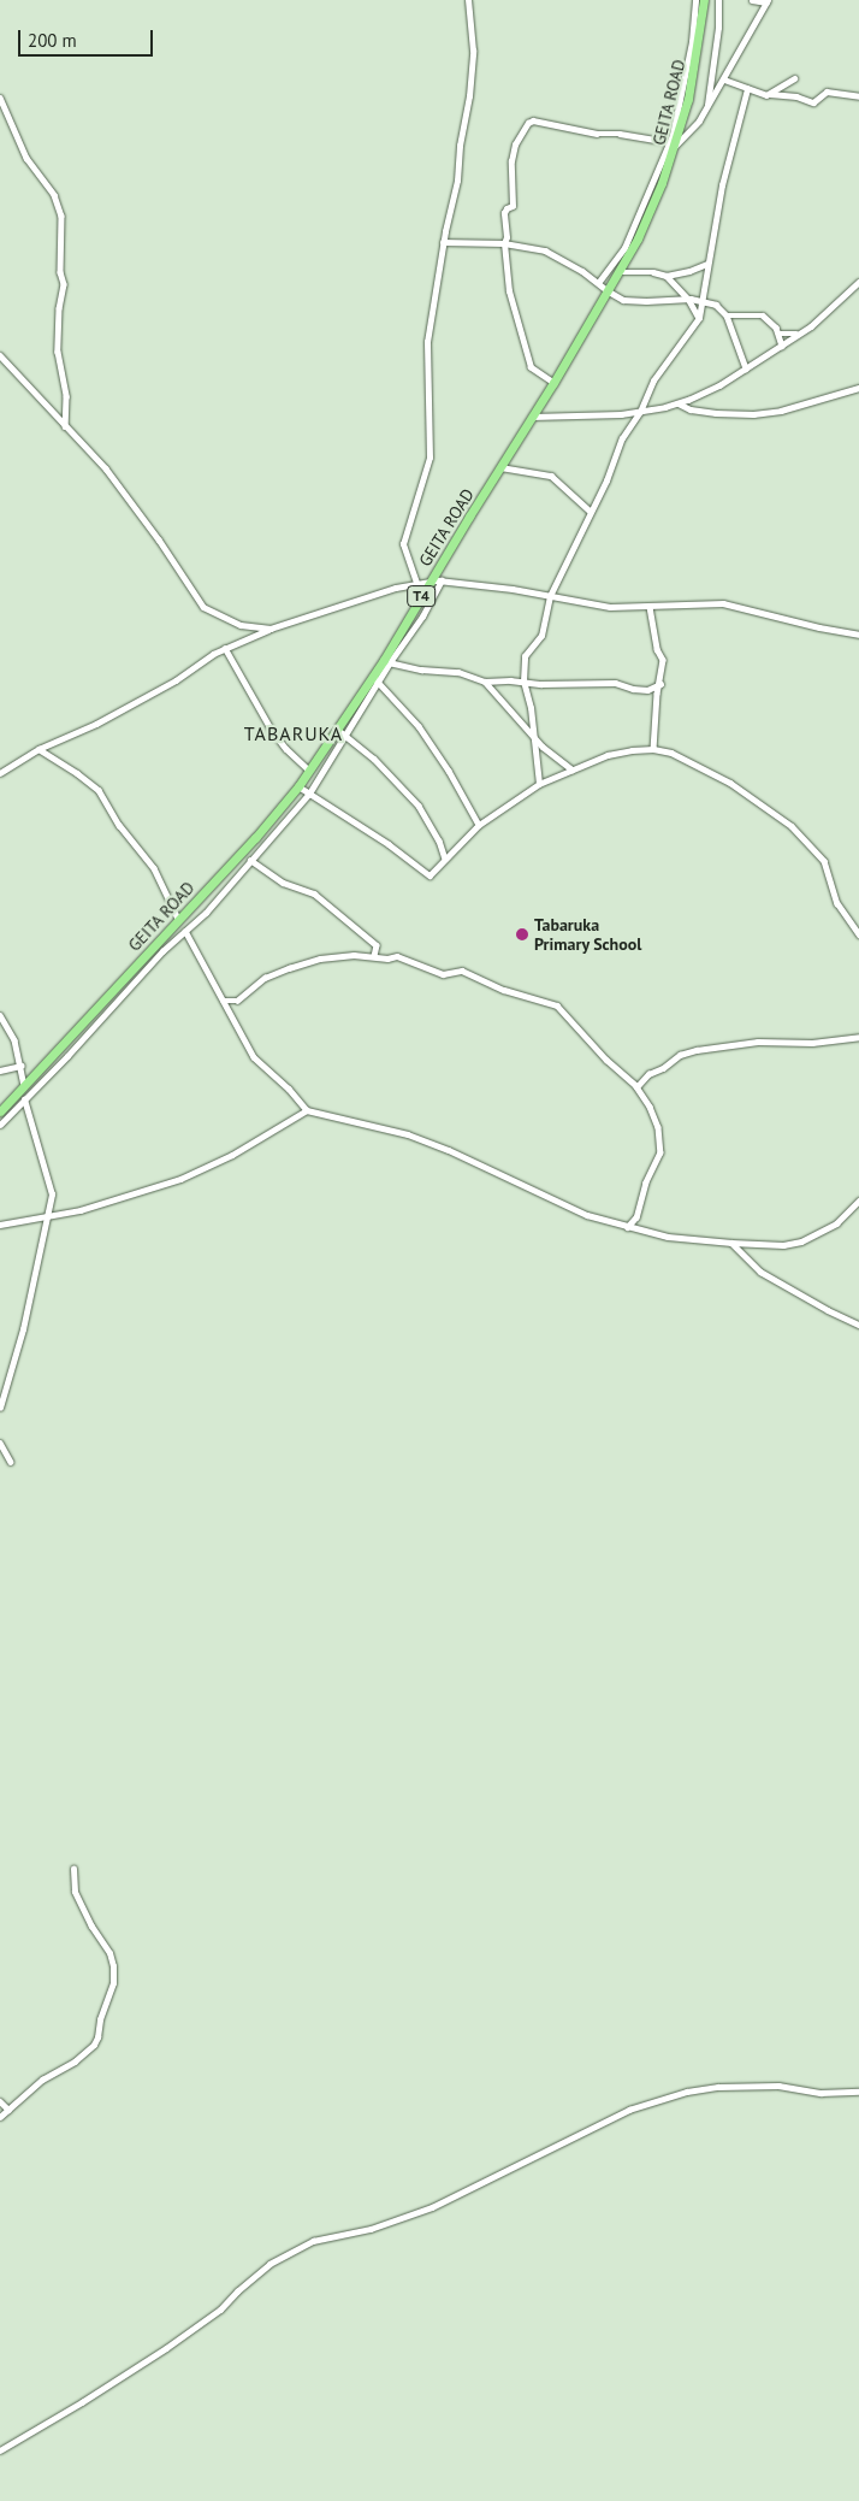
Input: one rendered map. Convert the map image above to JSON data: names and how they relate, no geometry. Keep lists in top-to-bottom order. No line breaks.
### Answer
{"streets":{"highway":["GEITA ROAD","T4"]},"districts":["TABARUKA"],"places":["Tabaruka Primary School"],"scale_bar":"200 m"}
